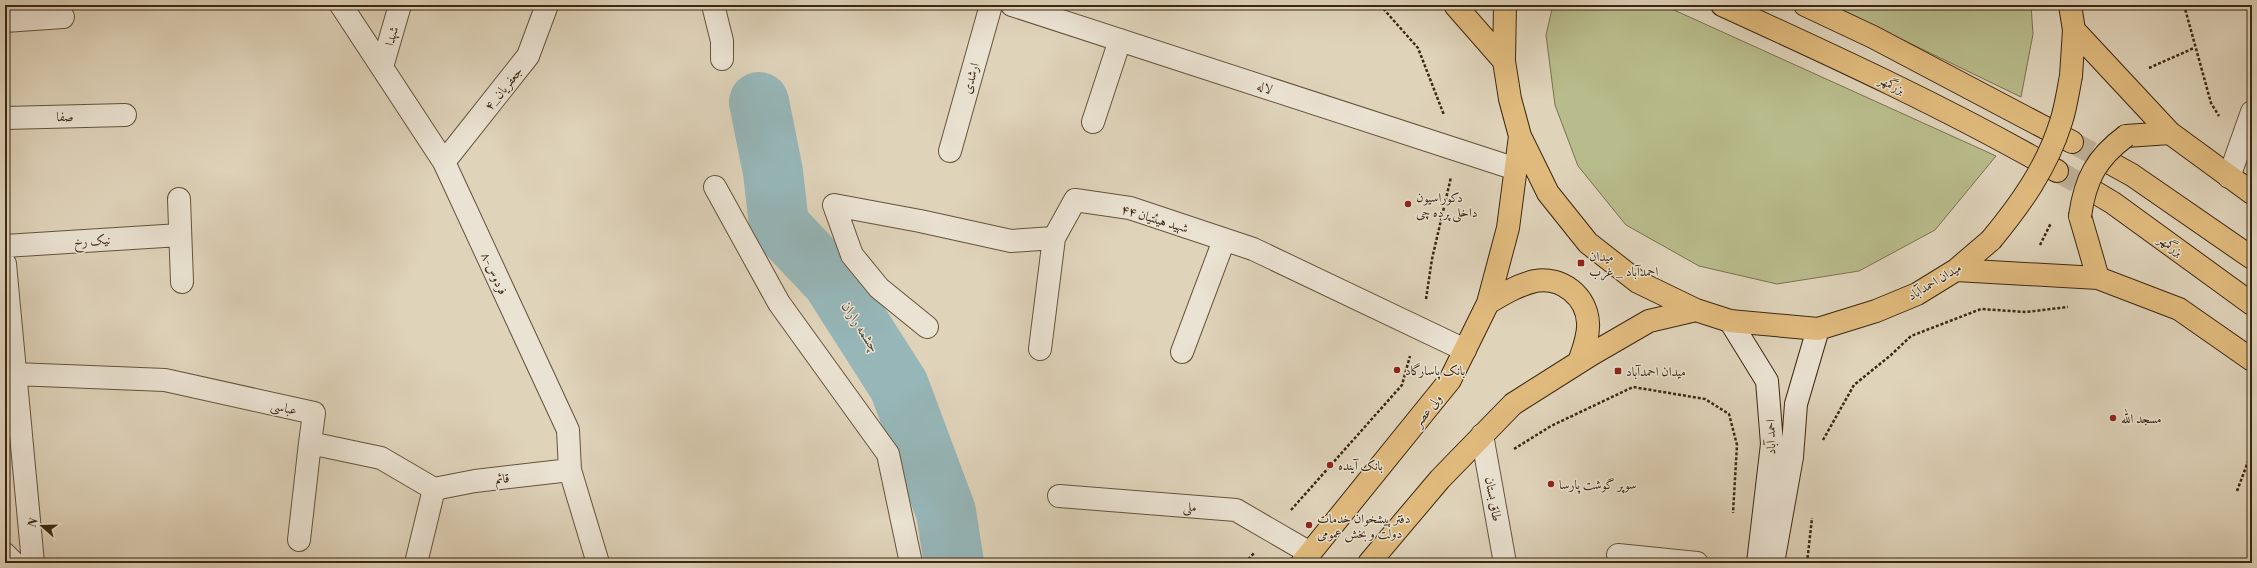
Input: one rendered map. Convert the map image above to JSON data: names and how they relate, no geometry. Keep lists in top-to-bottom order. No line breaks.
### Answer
{"streets":{"main road":["بزرگمهر","میدان احمدآباد","ولی عصر"],"street":["شهدا","ارشدی","لاله","۴_جعفریان","صفا","شهید هیئتیان ۴۴","نیک رخ","۸-فردوس","عباسی","احمد آباد","قائم","طاق بستان","ملی"]},"crossings":[["شهدا","۸-فردوس"],["لاله","ولی عصر"],["۴_جعفریان","۸-فردوس"],["شهید هیئتیان ۴۴","ولی عصر"],["۸-فردوس","قائم"],["میدان احمدآباد","ولی عصر"],["میدان احمدآباد","احمد آباد"],["ولی عصر","ملی"]],"water":["چشمه راران"],"places":{"other":["دکوراسیون داخلی پرده چی","بانک پاسارگاد","مسجد الله","بانک آینده","سوپر گوشت پارسا","دفتر پیشخوان خدمات دولت و بخش عمومی"],"transit":["میدان احمدآباد _ غرب","میدان احمدآباد"]},"north":"left"}
